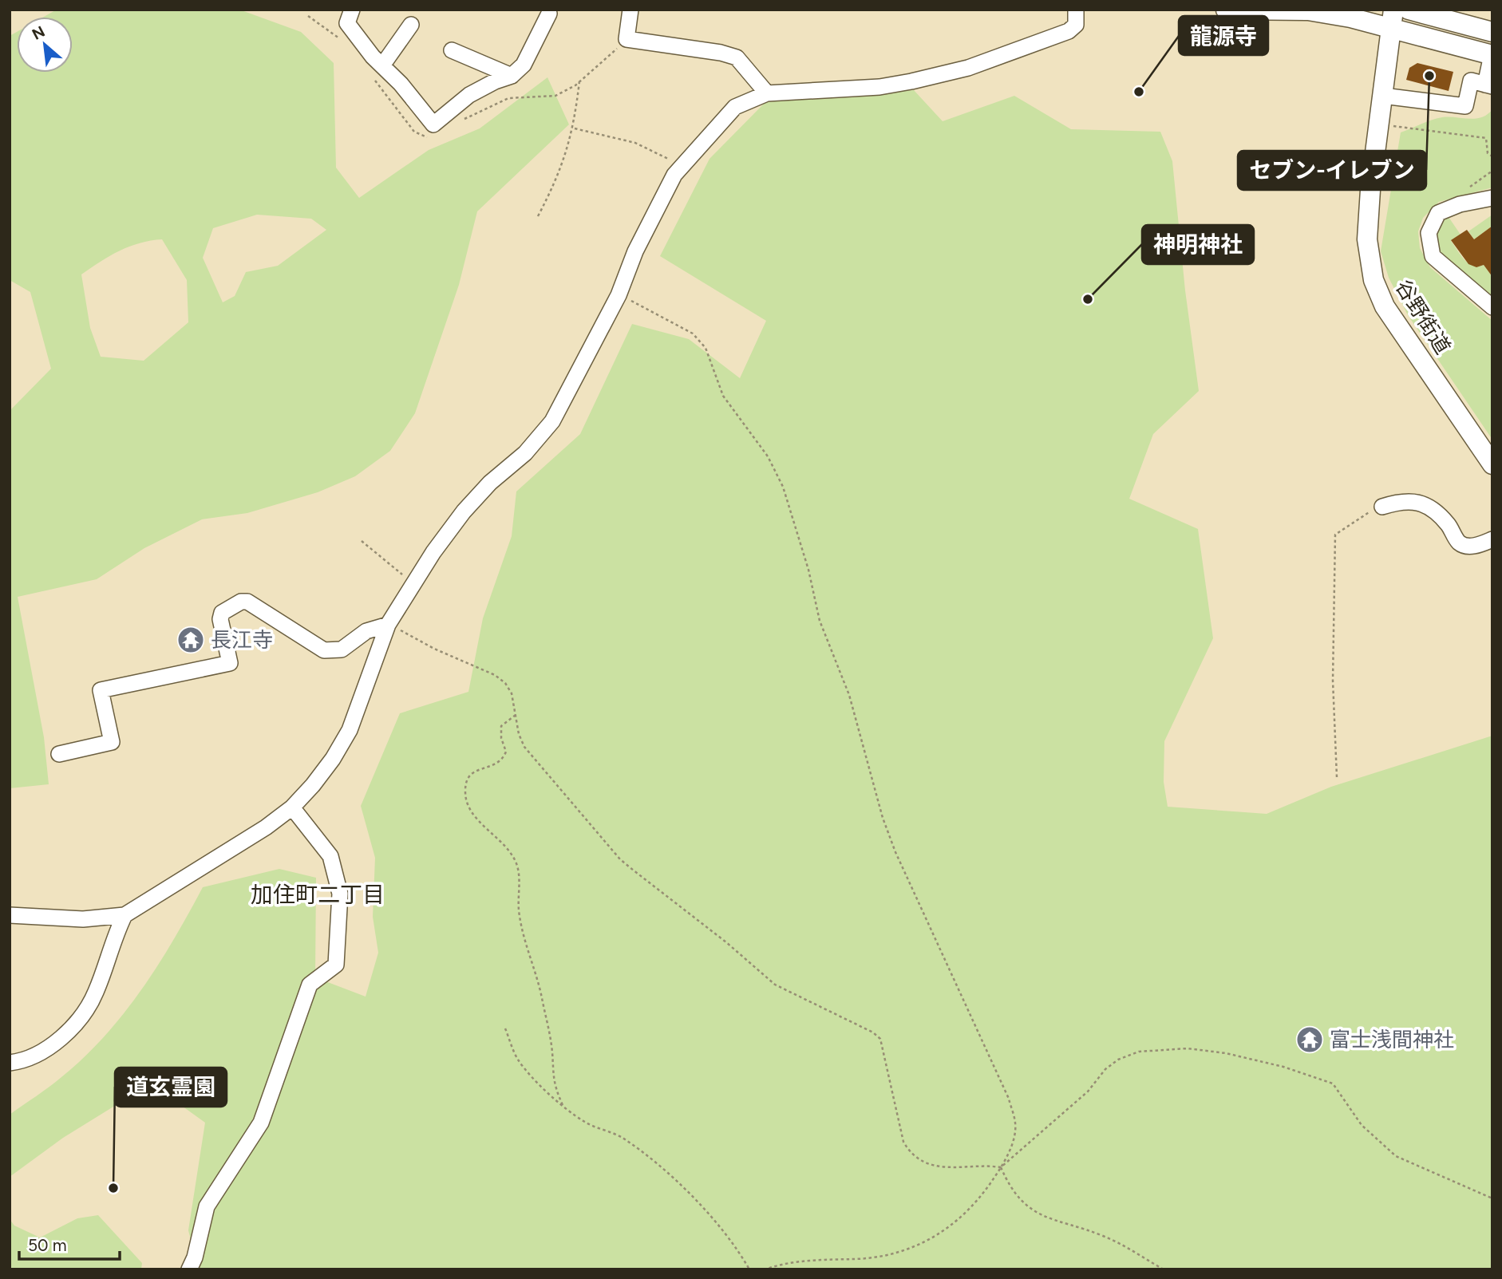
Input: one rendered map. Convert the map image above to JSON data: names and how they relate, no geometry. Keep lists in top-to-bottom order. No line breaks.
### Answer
{"streets":{"main road":["谷野街道"]},"districts":["加住町二丁目"],"places":{"other":["セブン-イレブン","龍源寺","神明神社","道玄霊園"],"temple":["長江寺","富士浅間神社"]},"scale_bar":"50 m","north":"top left"}
